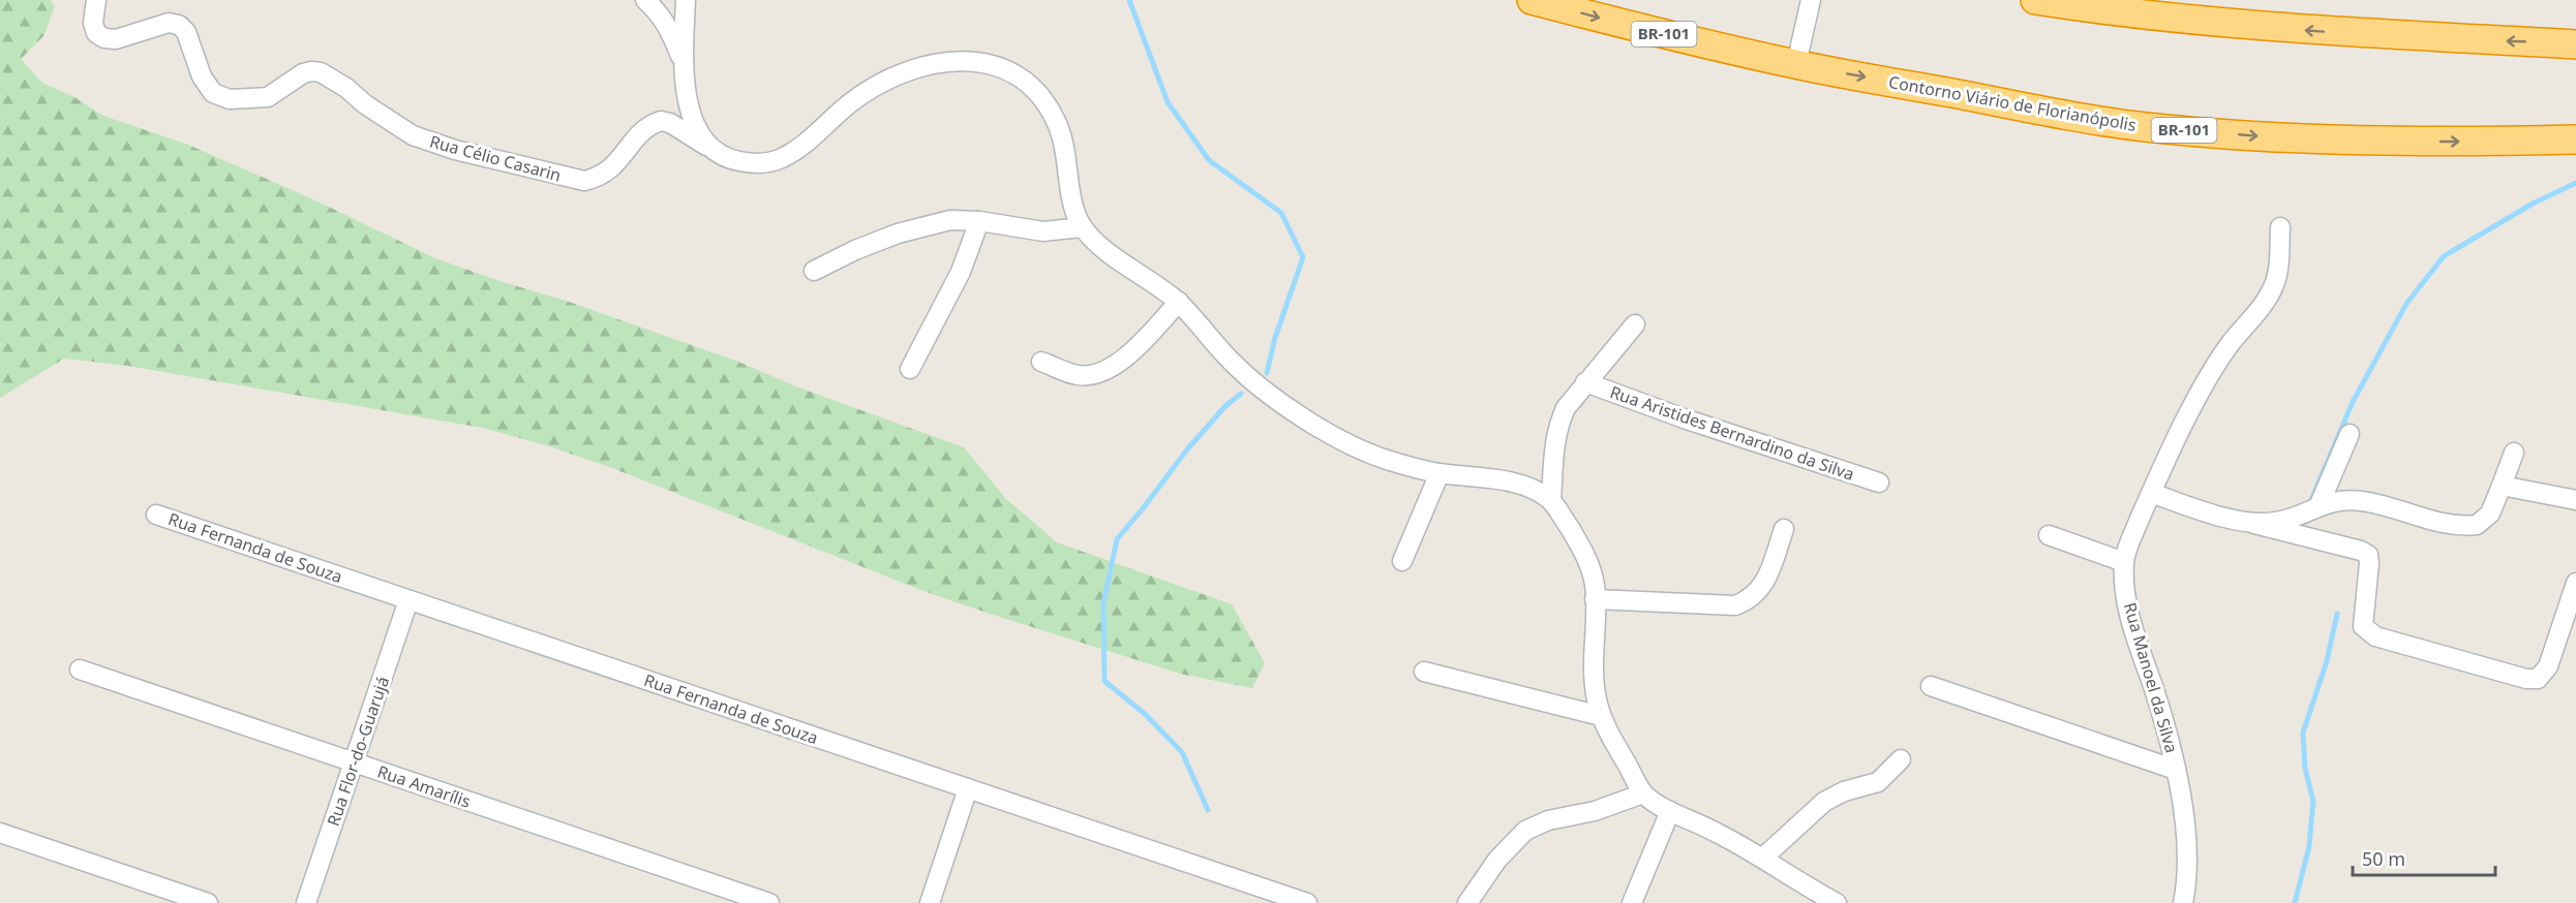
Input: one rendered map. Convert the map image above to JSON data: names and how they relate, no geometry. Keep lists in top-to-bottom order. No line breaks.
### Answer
{"streets":{"highway":["BR-101","Contorno Viário de Florianópolis"],"street":["Rua Célio Casarin","Rua Aristides Bernardino da Silva","Rua Fernanda de Souza","Rua Manoel da Silva","Rua Flor-do-Guarujá","Rua Amarílis"]},"crossings":[["Rua Fernanda de Souza","Rua Flor-do-Guarujá"],["Rua Flor-do-Guarujá","Rua Amarílis"]],"scale_bar":"50 m"}
